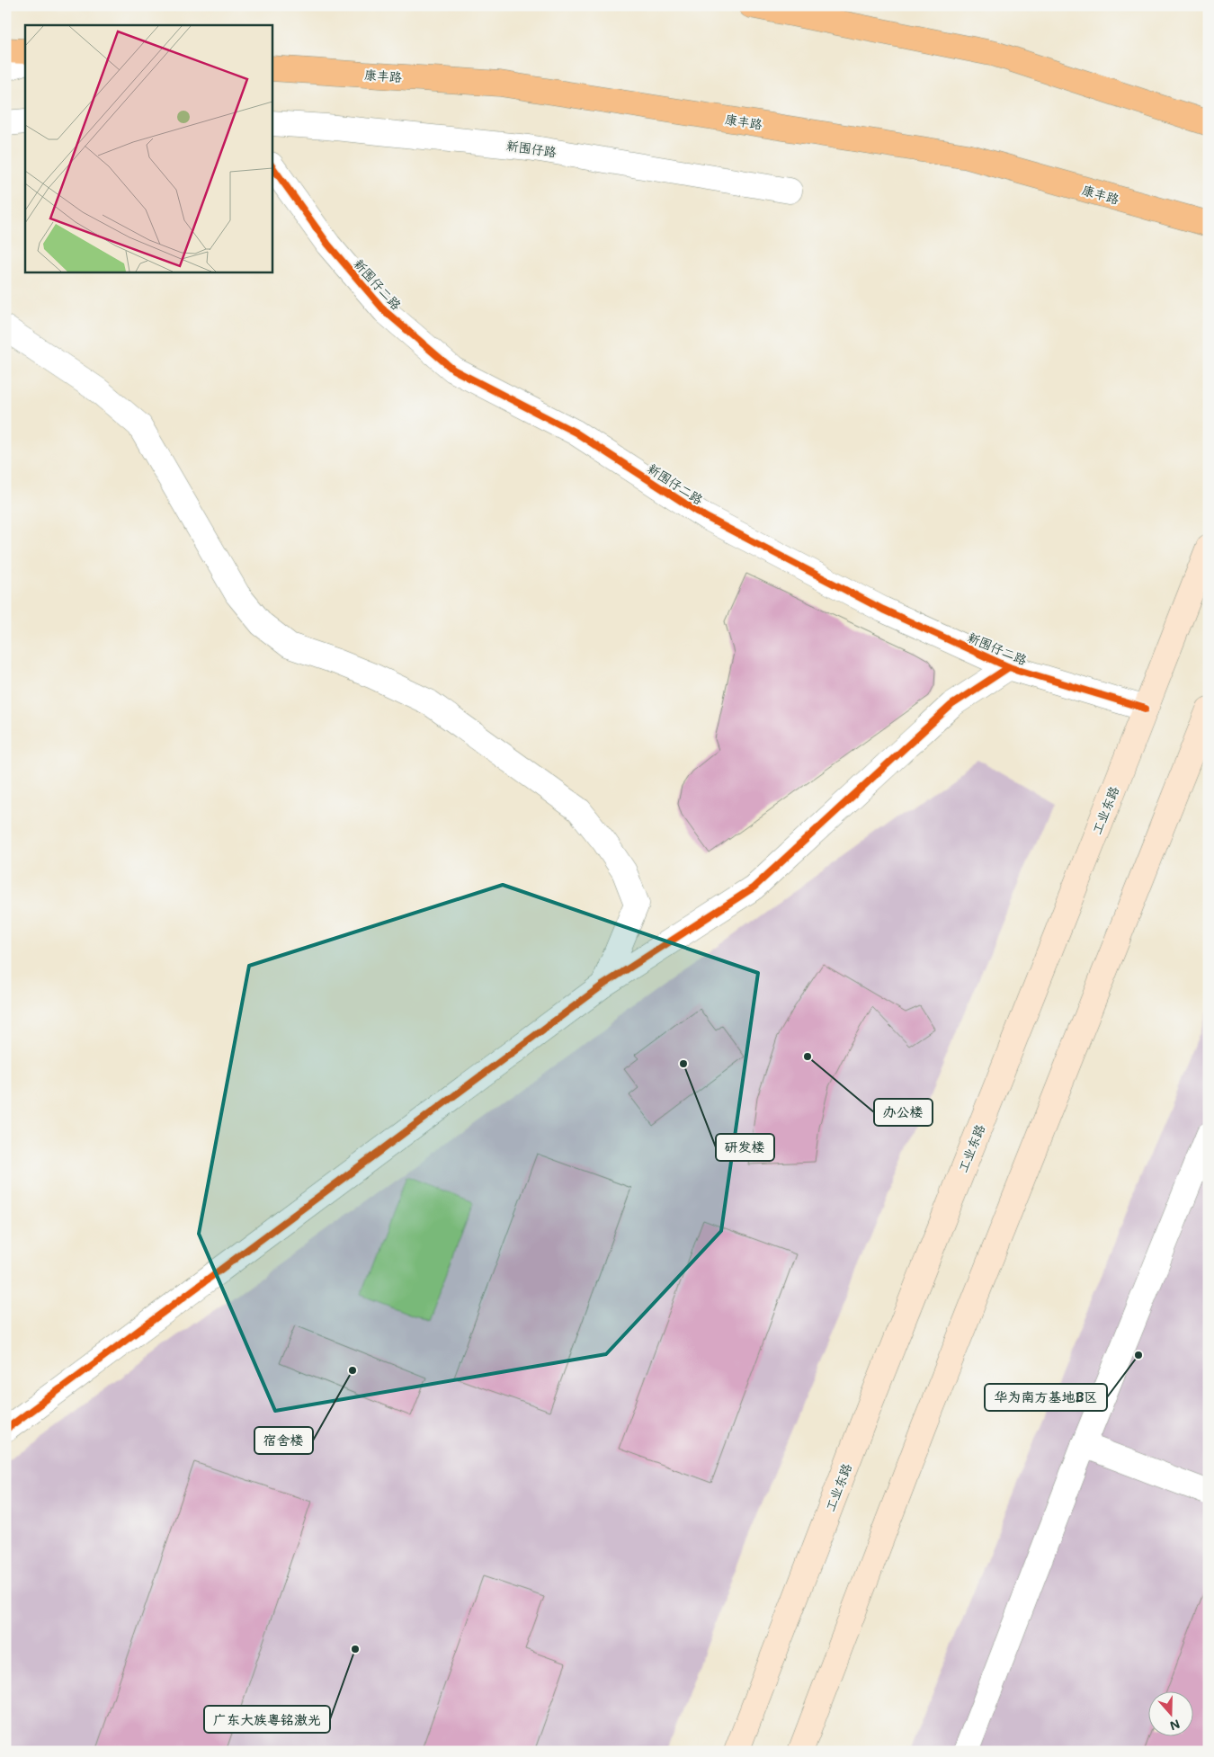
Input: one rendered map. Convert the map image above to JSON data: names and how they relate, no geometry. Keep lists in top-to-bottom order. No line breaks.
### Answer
{"streets":{"main road":["康丰路","工业东路"],"street":["新围仔路","新围仔二路"]},"crossings":[["新围仔二路","工业东路"]],"places":["办公楼","研发楼","华为南方基地B区","宿舍楼","广东大族粤铭激光"],"north":"bottom"}
